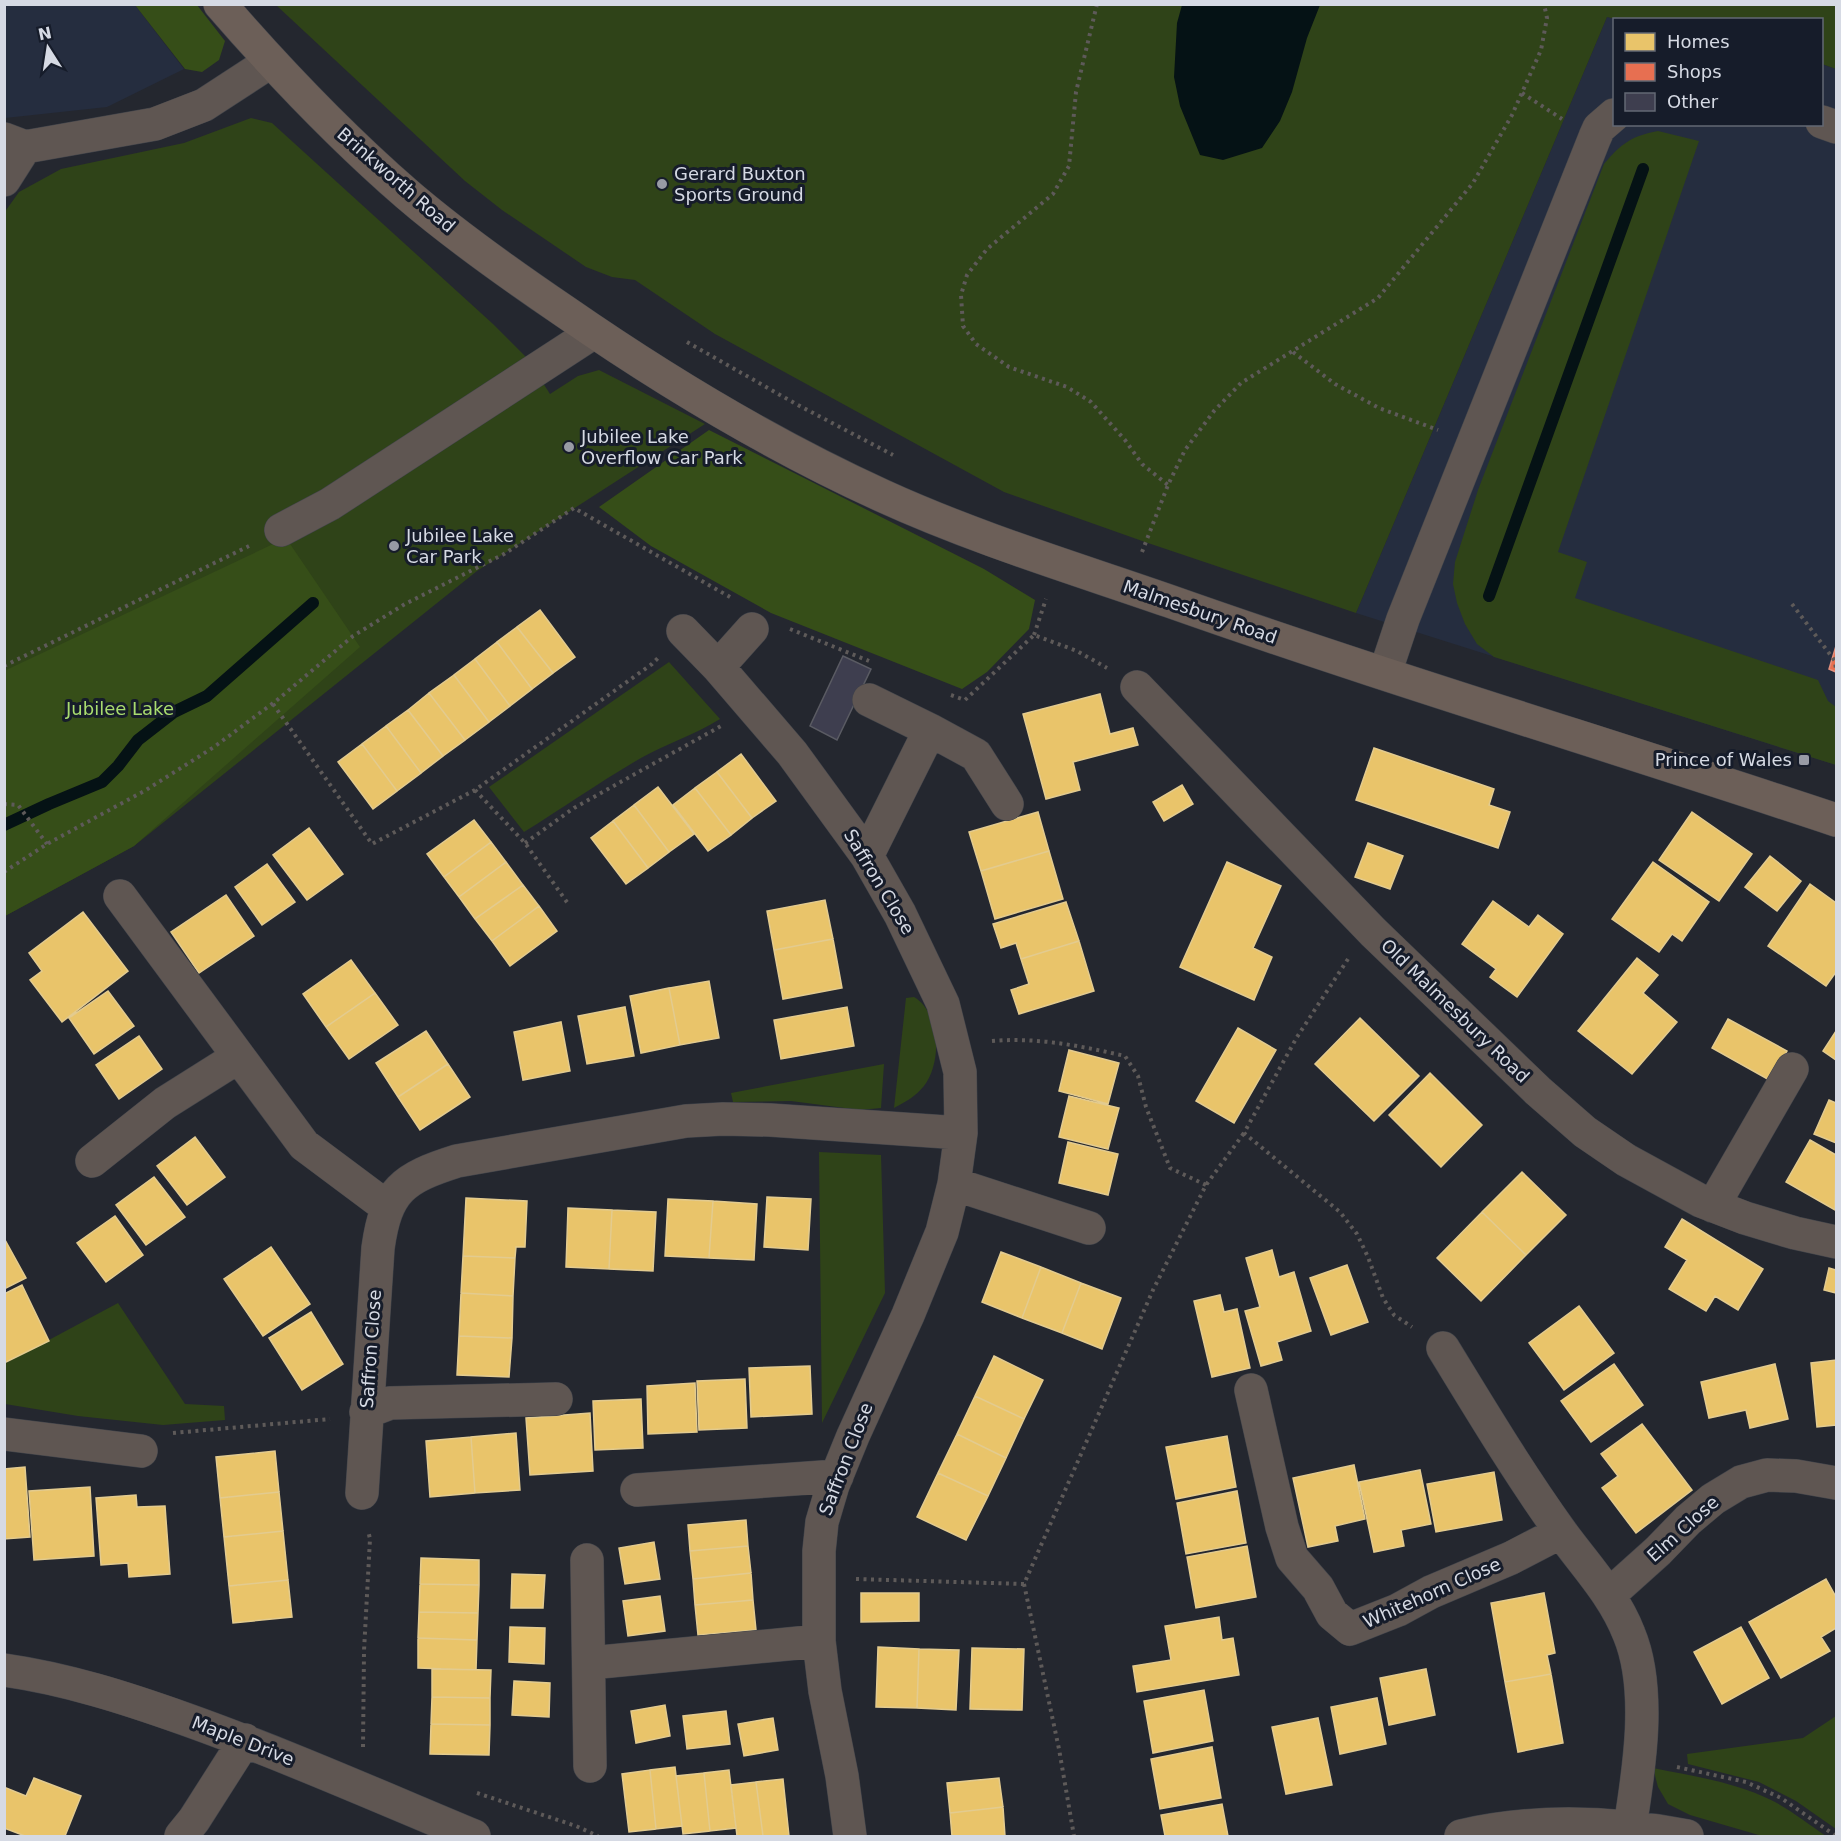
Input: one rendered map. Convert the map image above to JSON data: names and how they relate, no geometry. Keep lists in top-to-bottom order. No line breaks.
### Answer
{"streets":{"main road":["Brinkworth Road","Malmesbury Road"],"street":["Saffron Close","Old Malmesbury Road","Elm Close","Whitehorn Close","Maple Drive"]},"crossings":[["Brinkworth Road","Malmesbury Road"]],"parks":["Jubilee Lake"],"places":{"other":["Gerard Buxton Sports Ground","Jubilee Lake Overflow Car Park","Jubilee Lake Car Park"],"transit":["Prince of Wales"]},"legend":["Homes","Shops","Other"],"north":"top"}
